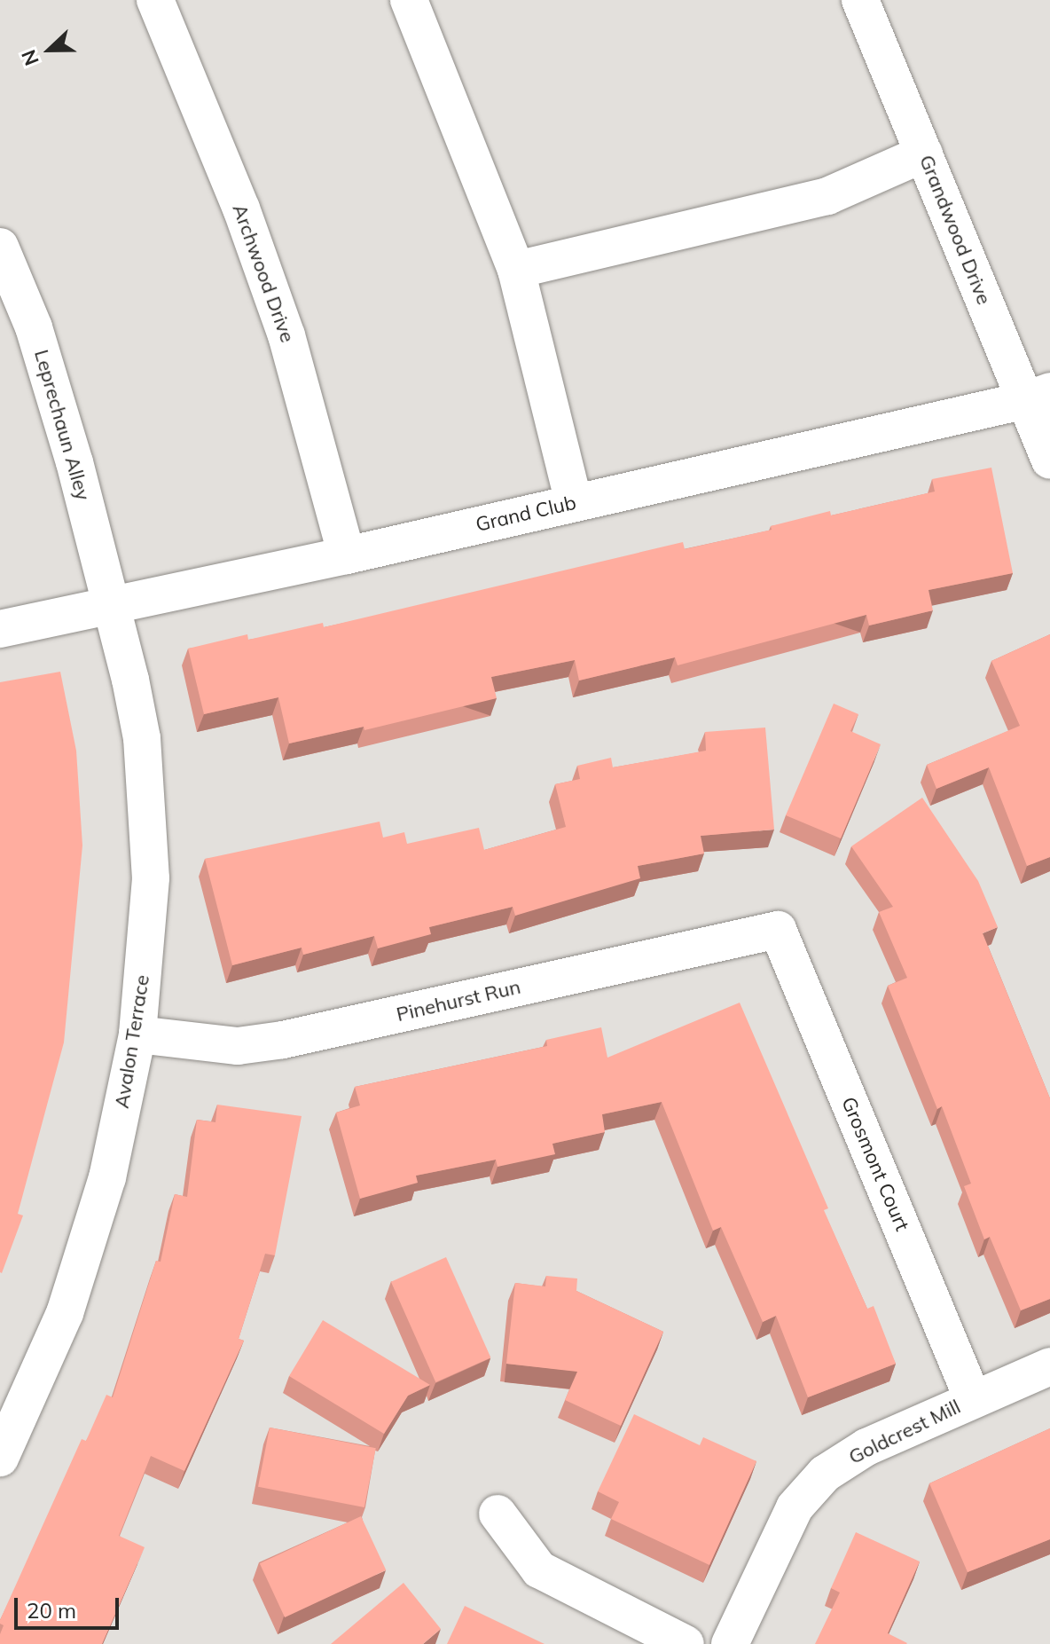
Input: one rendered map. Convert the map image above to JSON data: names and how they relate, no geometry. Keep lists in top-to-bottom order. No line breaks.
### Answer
{"streets":{"street":["Grandwood Drive","Archwood Drive","Leprechaun Alley","Grand Club","Pinehurst Run","Avalon Terrace","Grosmont Court","Goldcrest Mill"]},"crossings":[["Grandwood Drive","Grand Club"],["Archwood Drive","Grand Club"],["Leprechaun Alley","Grand Club"],["Leprechaun Alley","Avalon Terrace"],["Grand Club","Avalon Terrace"],["Pinehurst Run","Avalon Terrace"],["Pinehurst Run","Grosmont Court"],["Grosmont Court","Goldcrest Mill"]],"scale_bar":"20 m","north":"left"}
